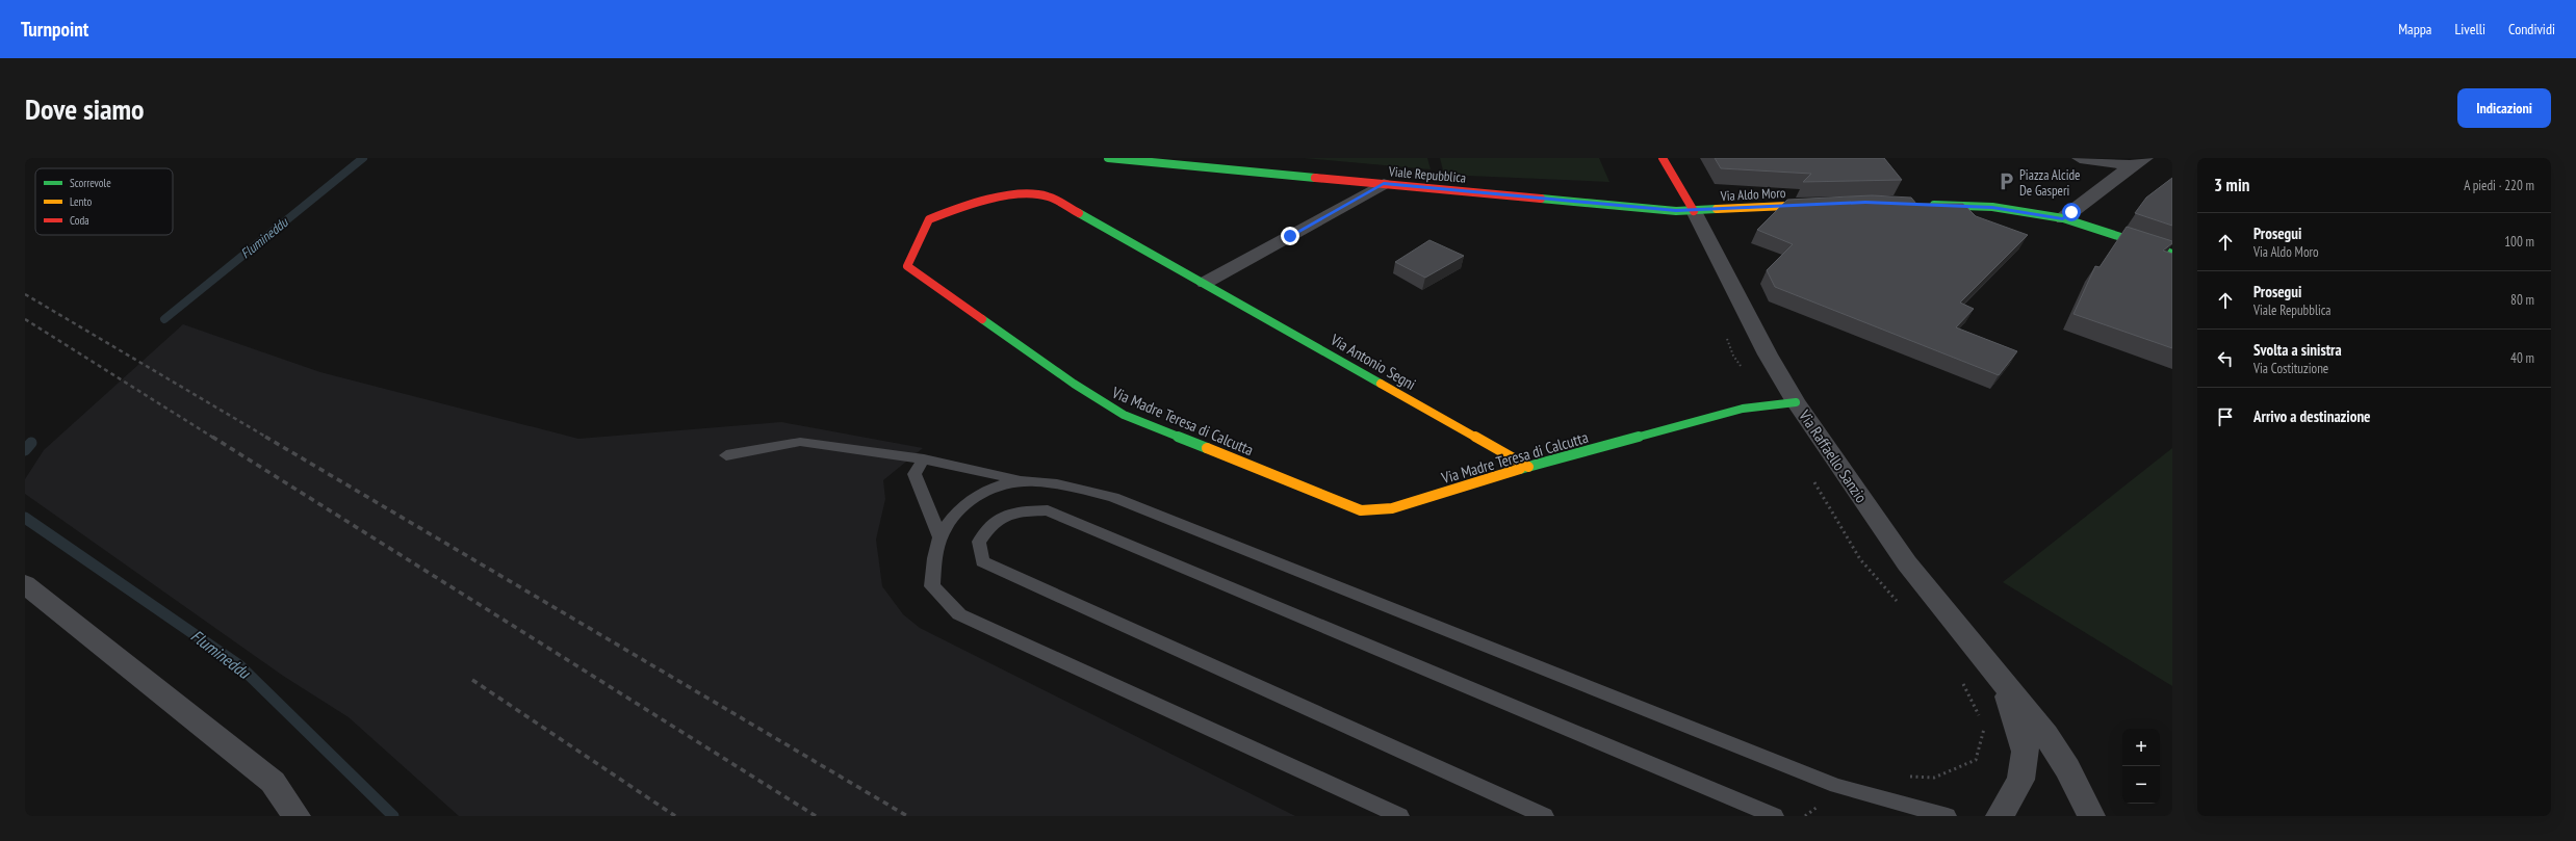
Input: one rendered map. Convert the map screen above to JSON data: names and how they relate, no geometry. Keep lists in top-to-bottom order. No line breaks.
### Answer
{"streets":{"street":["Viale Repubblica","Via Aldo Moro","Via Antonio Segni","Via Madre Teresa di Calcutta","Via Raffaello Sanzio"]},"crossings":[["Viale Repubblica","Via Aldo Moro"],["Viale Repubblica","Via Raffaello Sanzio"],["Via Aldo Moro","Via Raffaello Sanzio"],["Via Antonio Segni","Via Madre Teresa di Calcutta"],["Via Madre Teresa di Calcutta","Via Raffaello Sanzio"]],"water":["Flumineddu"],"places":{"parking":["Piazza Alcide De Gasperi"]},"legend":["Scorrevole","Lento","Coda"],"page":{"header":"Turnpoint","nav":["Mappa","Livelli","Condividi"],"buttons":"Indicazioni","title":"Dove siamo","heading":["3 min","A piedi · 220 m"],"list":[["Prosegui","Via Aldo Moro","100 m"],["Prosegui","Viale Repubblica","80 m"],["Svolta a sinistra","Via Costituzione","40 m"],"Arrivo a destinazione"],"map_buttons":["+","−"]}}
